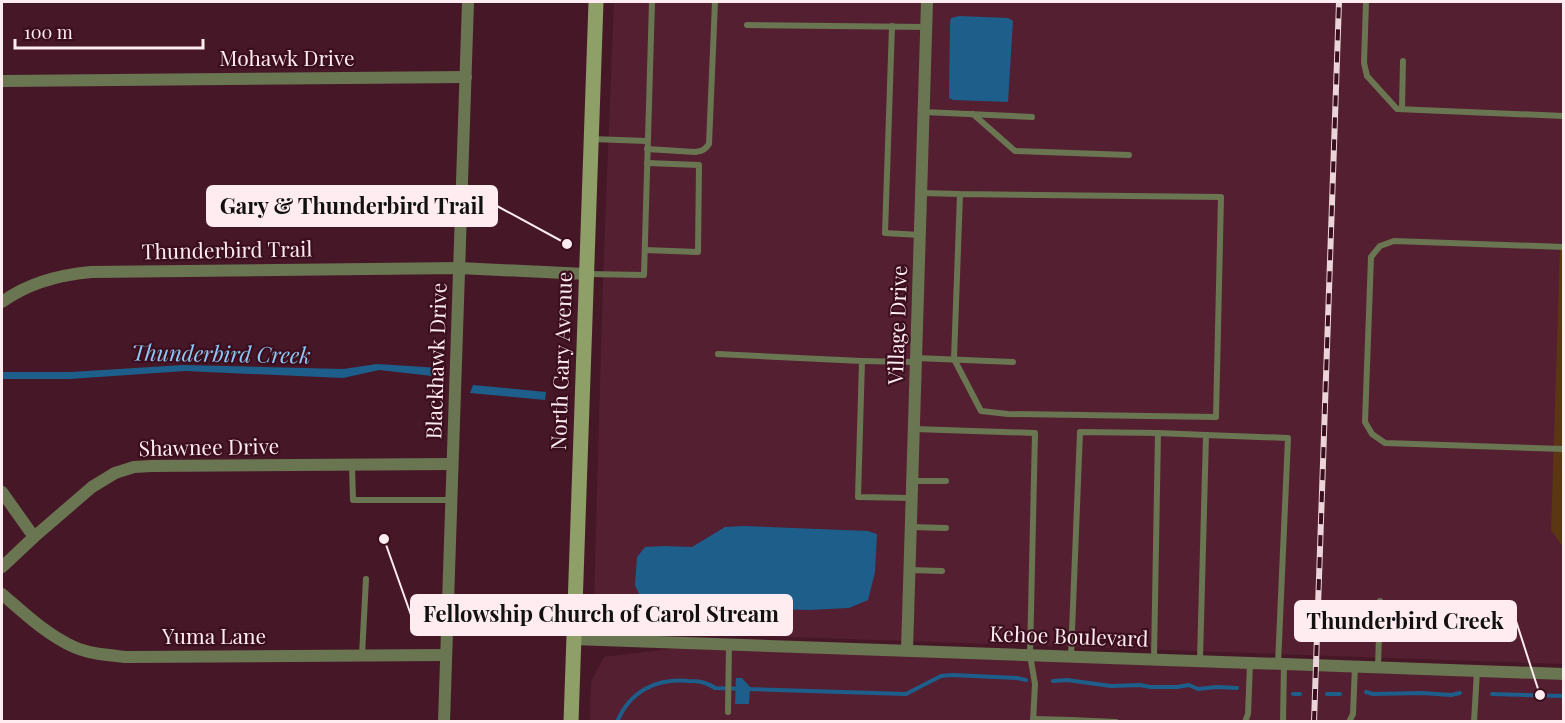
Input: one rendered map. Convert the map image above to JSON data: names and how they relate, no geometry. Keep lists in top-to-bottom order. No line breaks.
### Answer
{"streets":{"street":["Mohawk Drive","Thunderbird Trail","Village Drive","Blackhawk Drive","North Gary Avenue","Shawnee Drive","Yuma Lane","Kehoe Boulevard"]},"crossings":[["Mohawk Drive","Blackhawk Drive"],["Thunderbird Trail","Blackhawk Drive"],["Thunderbird Trail","North Gary Avenue"],["Village Drive","Kehoe Boulevard"],["Blackhawk Drive","Shawnee Drive"],["Blackhawk Drive","Yuma Lane"],["North Gary Avenue","Kehoe Boulevard"]],"water":["Thunderbird Creek"],"places":["Gary & Thunderbird Trail","Fellowship Church of Carol Stream","Thunderbird Creek"],"scale_bar":"100 m"}
